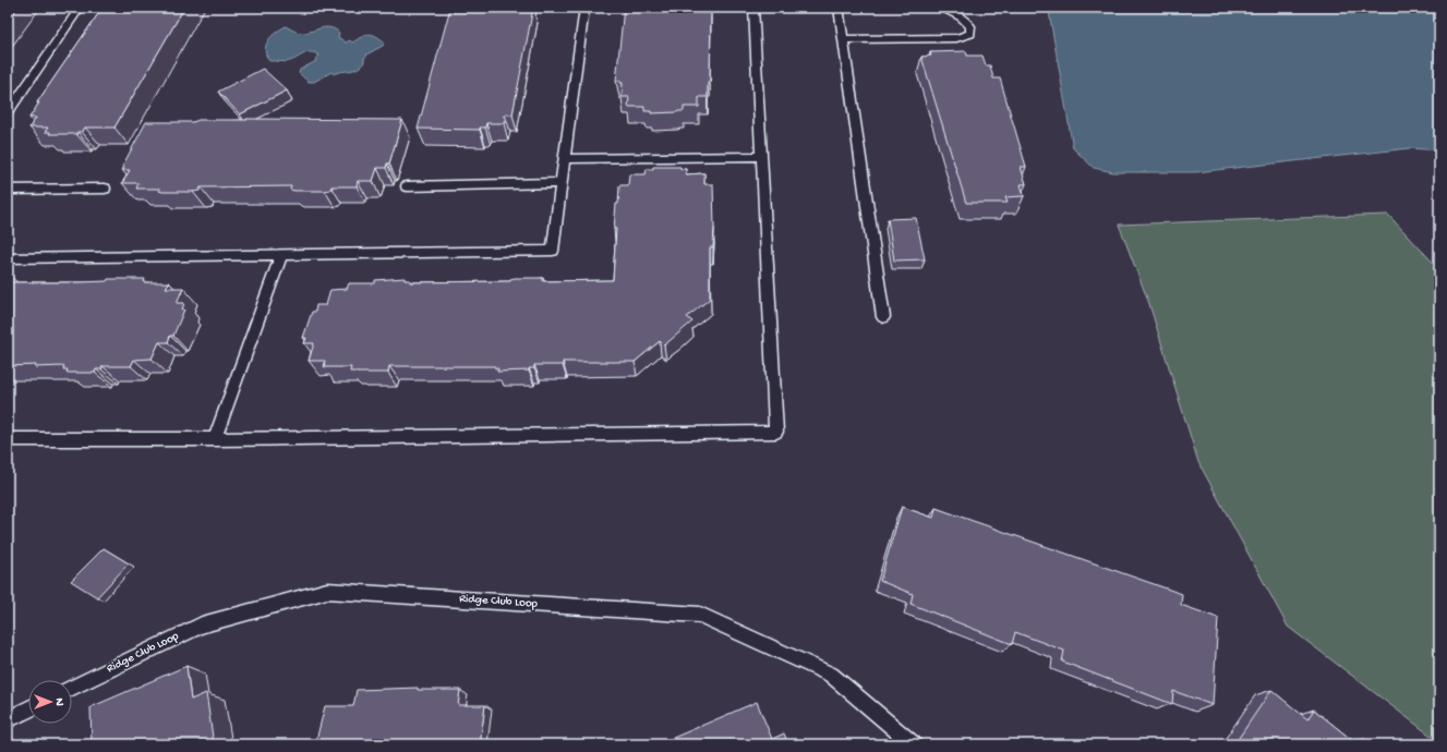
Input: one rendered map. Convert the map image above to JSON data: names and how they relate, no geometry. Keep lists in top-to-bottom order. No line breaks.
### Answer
{"streets":{"lane":["Ridge Club Loop"]},"north":"right"}
